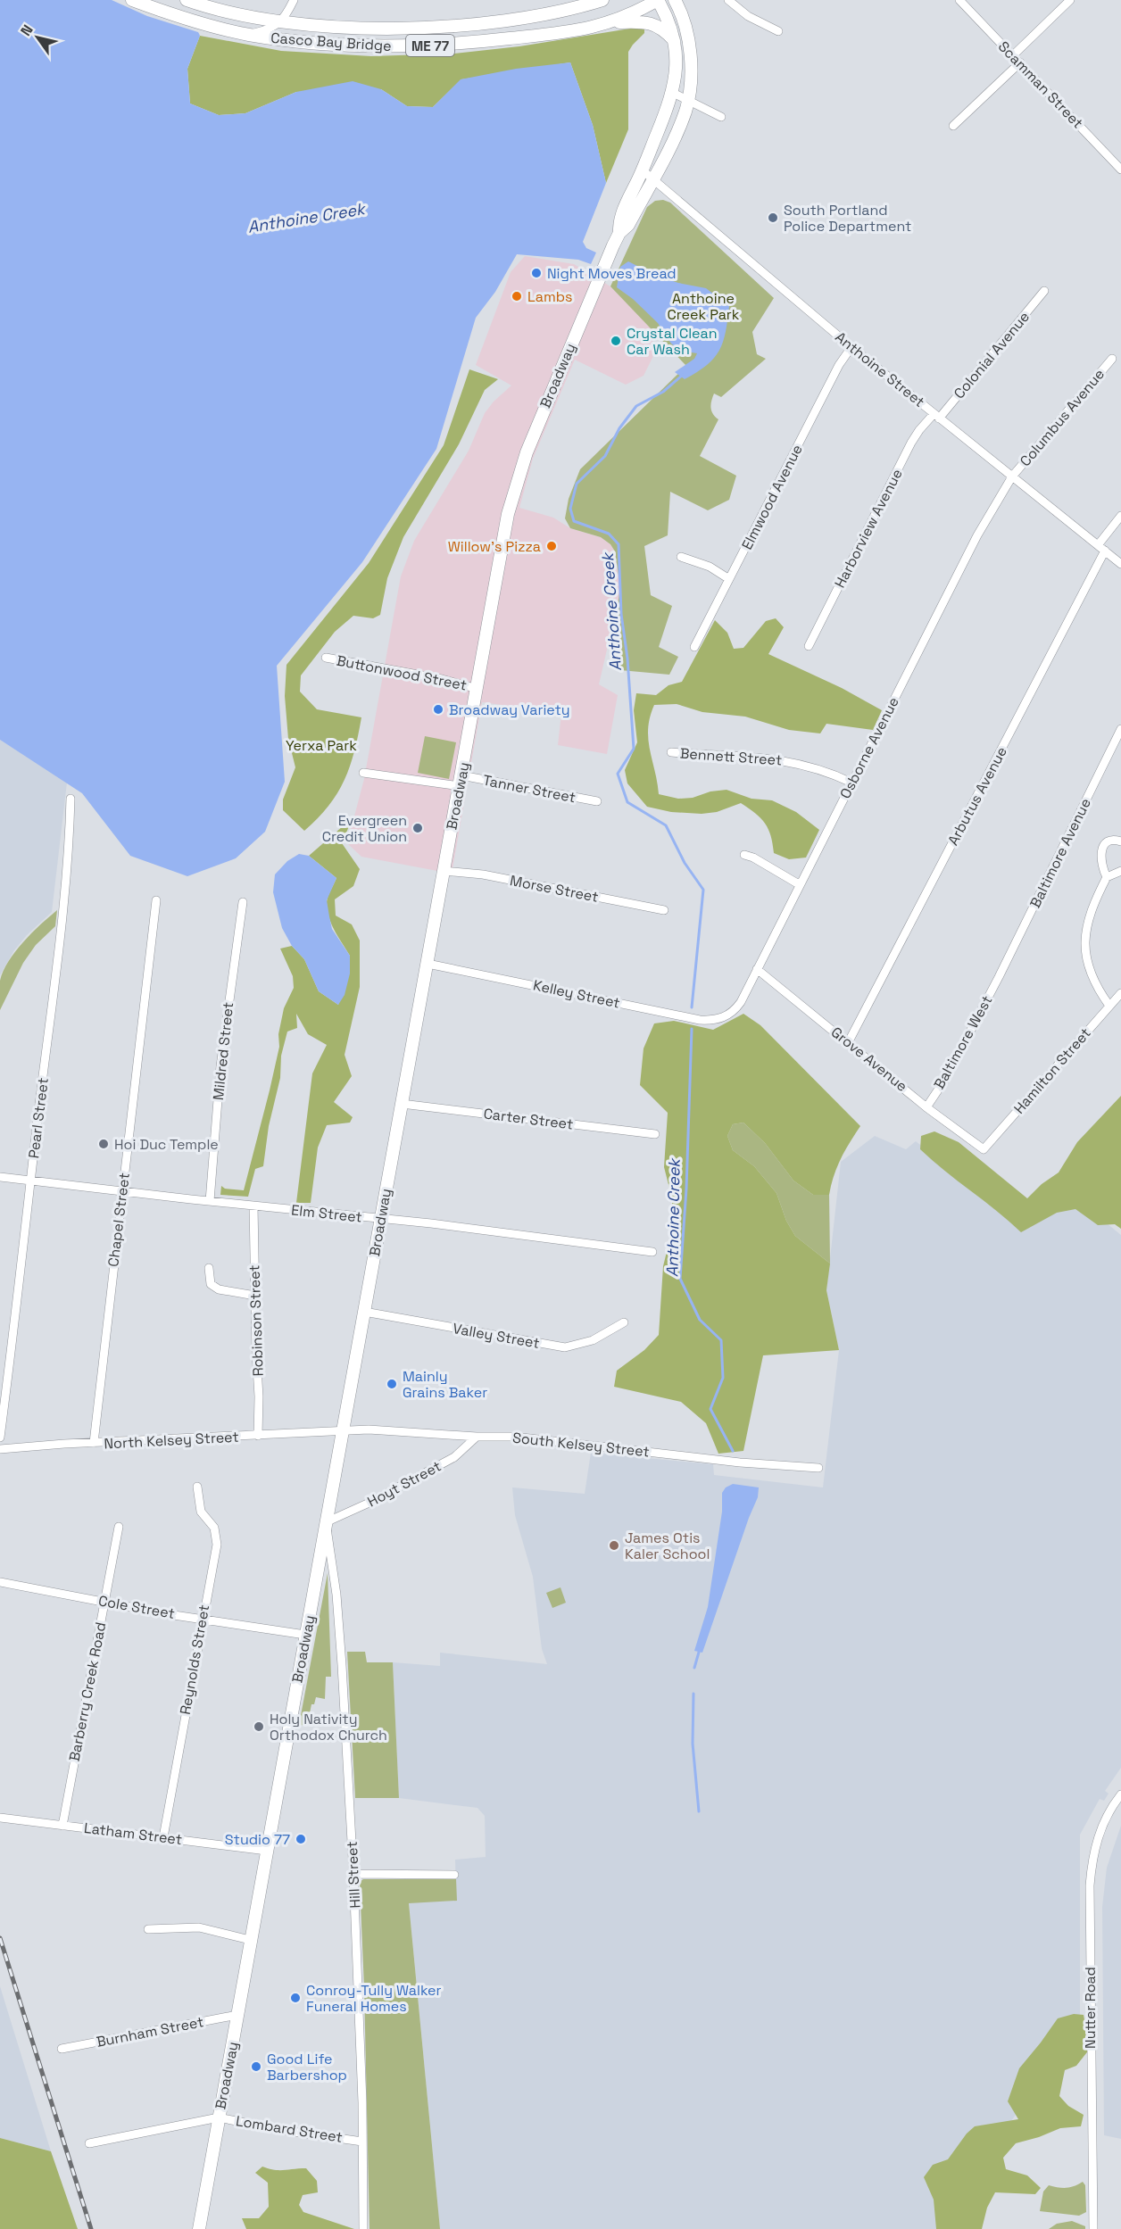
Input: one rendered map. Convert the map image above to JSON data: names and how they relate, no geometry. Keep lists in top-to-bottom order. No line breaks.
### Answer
{"streets":{"main road":["Casco Bay Bridge","ME 77","Broadway"],"street":["Scamman Street","Colonial Avenue","Anthoine Street","Columbus Avenue","Elmwood Avenue","Harborview Avenue","Buttonwood Street","Osborne Avenue","Bennett Street","Tanner Street","Arbutus Avenue","Baltimore Avenue","Morse Street","Kelley Street","Baltimore West","Mildred Street","Grove Avenue","Hamilton Street","Pearl Street","Carter Street","Elm Street","Chapel Street","Robinson Street","Valley Street","North Kelsey Street","South Kelsey Street","Hoyt Street","Cole Street","Reynolds Street","Barberry Creek Road","Latham Street","Hill Street","Nutter Road","Burnham Street","Lombard Street"]},"crossings":[["Casco Bay Bridge","Broadway"],["Colonial Avenue","Anthoine Street"],["Colonial Avenue","Harborview Avenue"],["Anthoine Street","Broadway"],["Anthoine Street","Columbus Avenue"],["Anthoine Street","Elmwood Avenue"],["Anthoine Street","Harborview Avenue"],["Anthoine Street","Osborne Avenue"],["Anthoine Street","Arbutus Avenue"],["Broadway","Buttonwood Street"],["Broadway","Tanner Street"],["Broadway","Morse Street"],["Broadway","Kelley Street"],["Broadway","Carter Street"],["Broadway","Elm Street"],["Broadway","Valley Street"],["Broadway","North Kelsey Street"],["Broadway","South Kelsey Street"],["Broadway","Hoyt Street"],["Broadway","Cole Street"],["Broadway","Latham Street"],["Broadway","Hill Street"],["Broadway","Burnham Street"],["Broadway","Lombard Street"],["Columbus Avenue","Osborne Avenue"],["Osborne Avenue","Bennett Street"],["Osborne Avenue","Kelley Street"],["Osborne Avenue","Grove Avenue"],["Arbutus Avenue","Grove Avenue"],["Baltimore Avenue","Baltimore West"],["Baltimore West","Grove Avenue"],["Mildred Street","Elm Street"],["Grove Avenue","Hamilton Street"],["Pearl Street","Elm Street"],["Elm Street","Chapel Street"],["Elm Street","Robinson Street"],["Chapel Street","North Kelsey Street"],["Robinson Street","North Kelsey Street"],["North Kelsey Street","South Kelsey Street"],["South Kelsey Street","Hoyt Street"],["Hoyt Street","Hill Street"],["Cole Street","Reynolds Street"],["Cole Street","Barberry Creek Road"],["Reynolds Street","Latham Street"],["Barberry Creek Road","Latham Street"],["Hill Street","Lombard Street"]],"water":["Anthoine Creek"],"parks":["Anthoine Creek Park","Yerxa Park"],"places":["South Portland Police Department","Night Moves Bread","Lambs","Crystal Clean Car Wash","Willow's Pizza","Broadway Variety","Evergreen Credit Union","Hoi Duc Temple","Mainly Grains Baker","James Otis Kaler School","Holy Nativity Orthodox Church","Studio 77","Conroy-Tully Walker Funeral Homes","Good Life Barbershop"],"north":"top left"}
